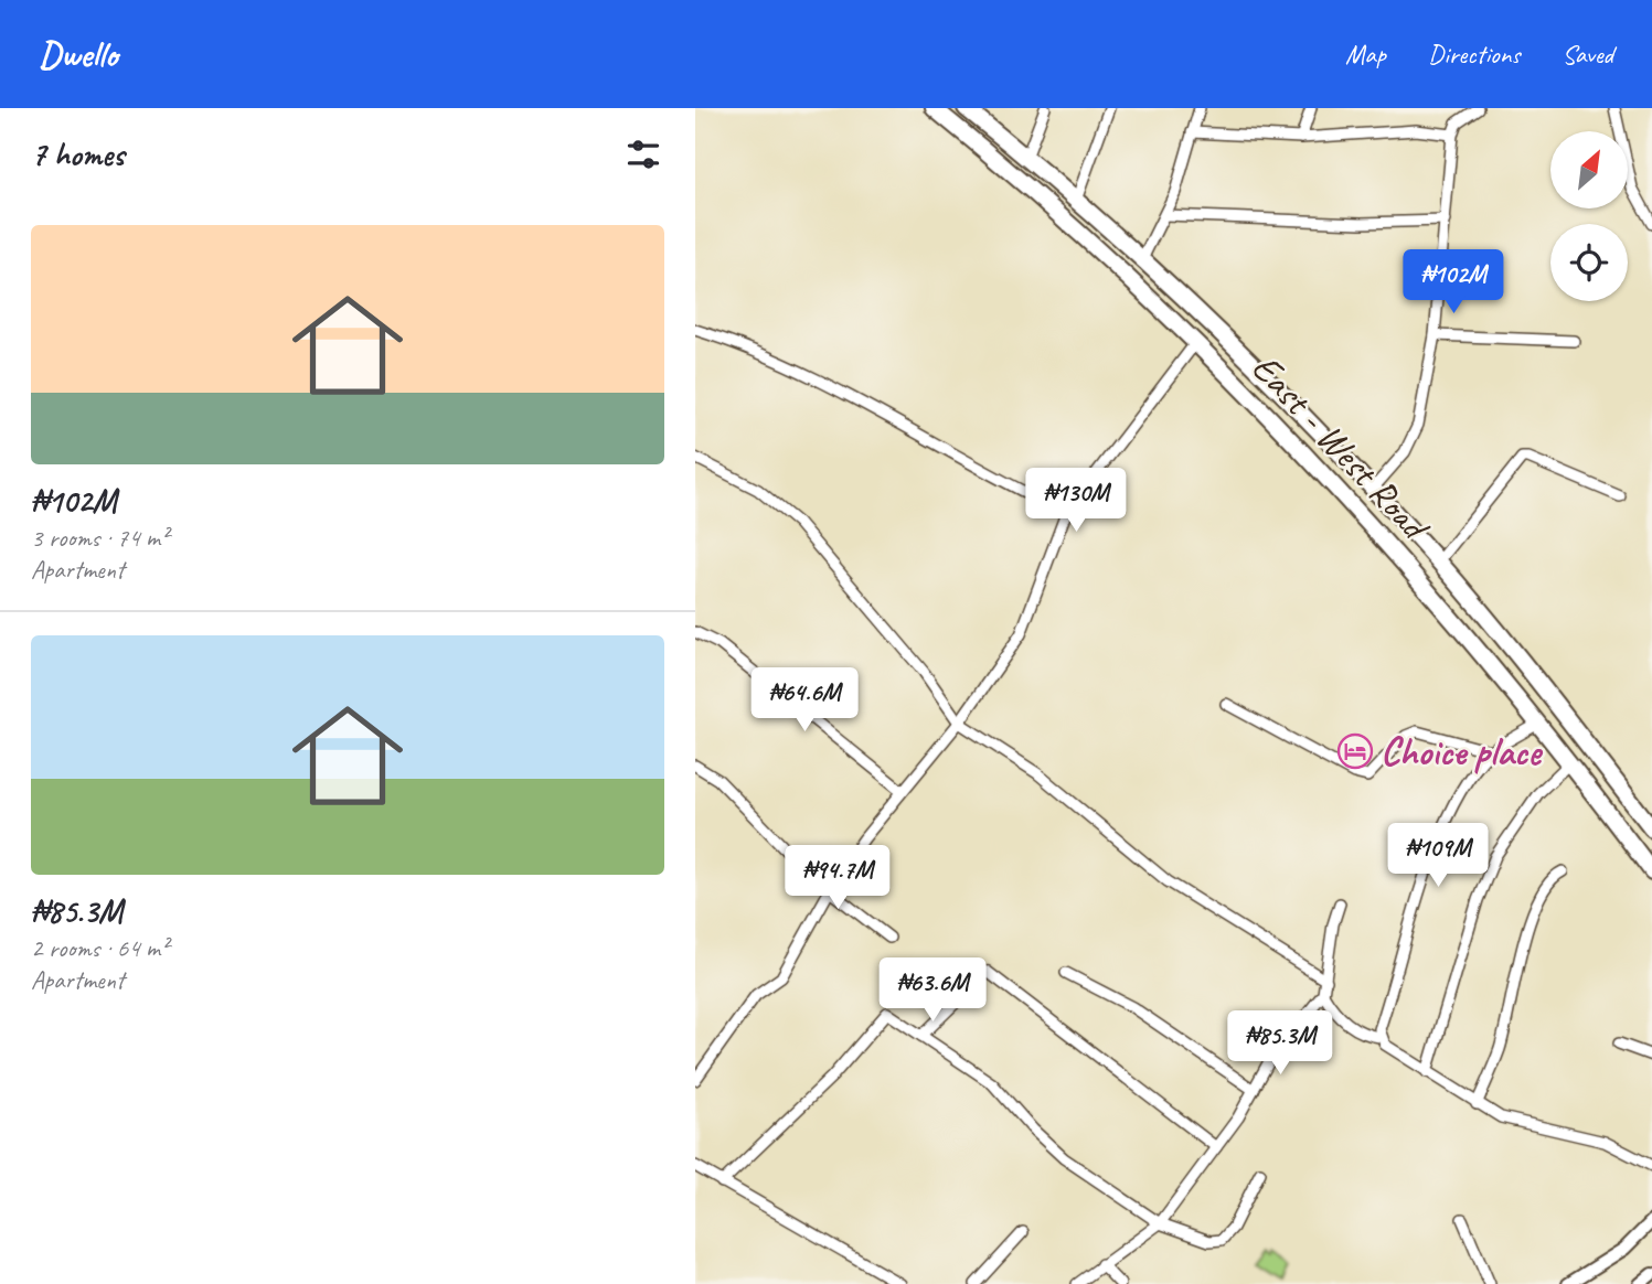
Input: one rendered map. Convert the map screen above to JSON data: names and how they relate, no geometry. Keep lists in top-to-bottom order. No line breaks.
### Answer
{"streets":{"main road":["East - West Road"]},"places":{"hotel":["Choice place"]},"north":"top right","page":{"header":"Dwello","nav":["Map","Directions","Saved"],"heading":"7 homes","list":[{"name":"₦102M","note":"3 rooms · 74 m² · Apartment"},{"name":"₦85.3M","note":"2 rooms · 64 m² · Apartment"}],"price":["₦102M","₦130M","₦64.6M","₦109M","₦94.7M","₦63.6M","₦85.3M"]}}
